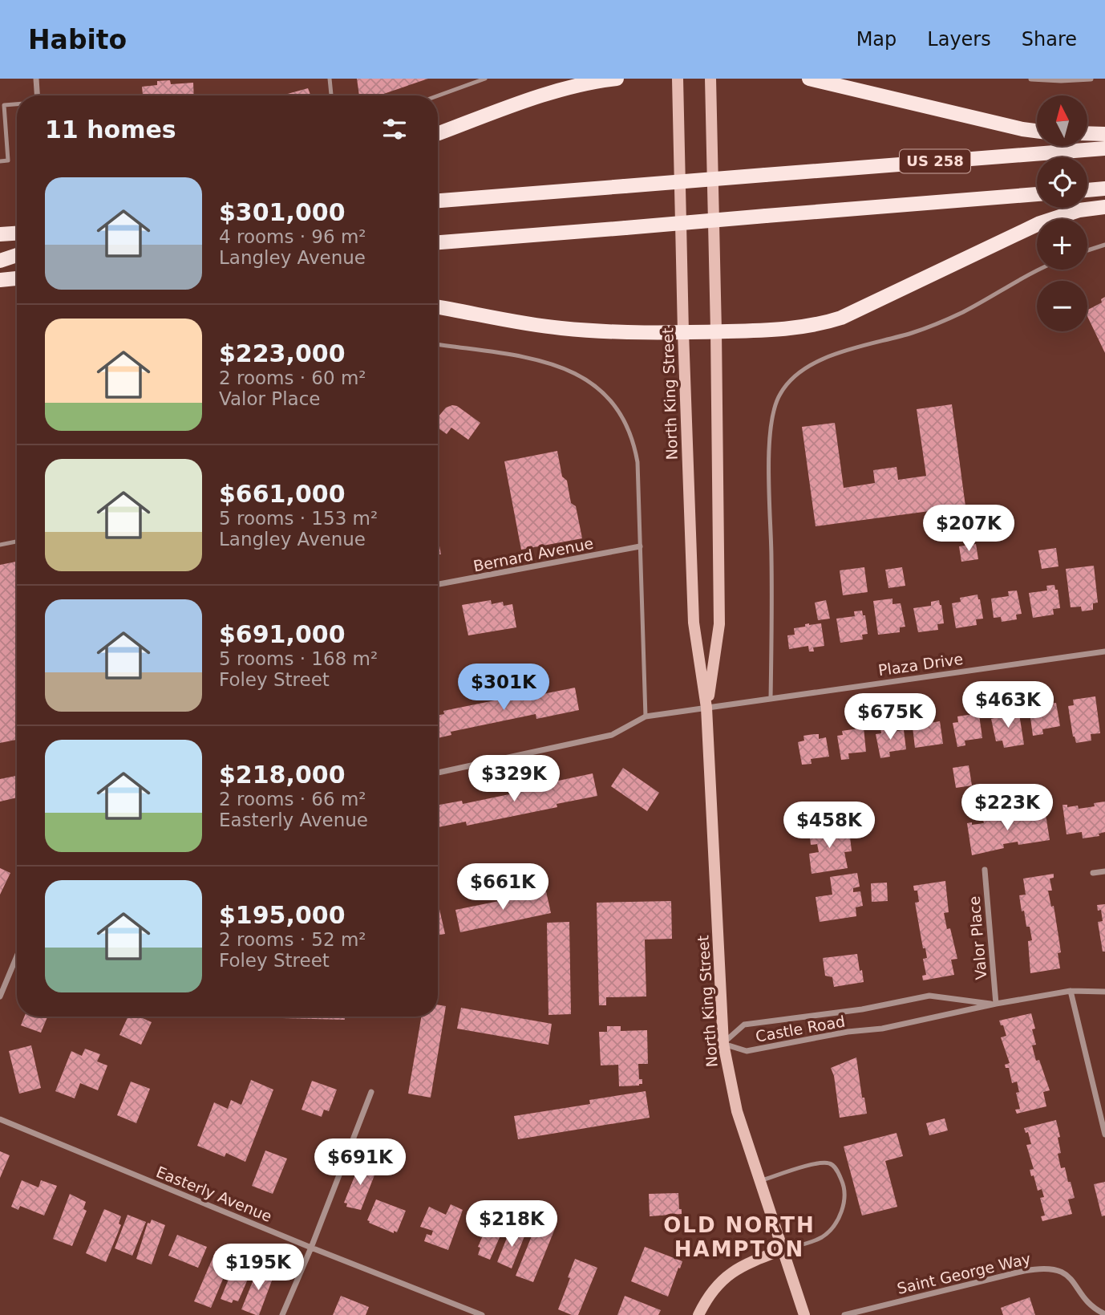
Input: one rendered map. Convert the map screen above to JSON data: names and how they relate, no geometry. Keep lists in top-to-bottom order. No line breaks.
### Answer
{"streets":{"main road":["US 258","North King Street"],"street":["Bernard Avenue","Plaza Drive","Valor Place","Castle Road","Easterly Avenue","Saint George Way"]},"crossings":[["North King Street","Plaza Drive"],["North King Street","Castle Road"],["Valor Place","Castle Road"]],"districts":["OLD NORTH HAMPTON"],"north":"top","page":{"header":"Habito","nav":["Map","Layers","Share"],"map_buttons":["+","−"],"heading":"11 homes","list":[{"name":"$301,000","note":"4 rooms · 96 m² · Langley Avenue"},{"name":"$223,000","note":"2 rooms · 60 m² · Valor Place"},{"name":"$661,000","note":"5 rooms · 153 m² · Langley Avenue"},{"name":"$691,000","note":"5 rooms · 168 m² · Foley Street"},{"name":"$218,000","note":"2 rooms · 66 m² · Easterly Avenue"},{"name":"$195,000","note":"2 rooms · 52 m² · Foley Street"}],"price":["$207K","$301K","$463K","$675K","$329K","$223K","$458K","$661K","$691K","$218K","$195K"]}}
